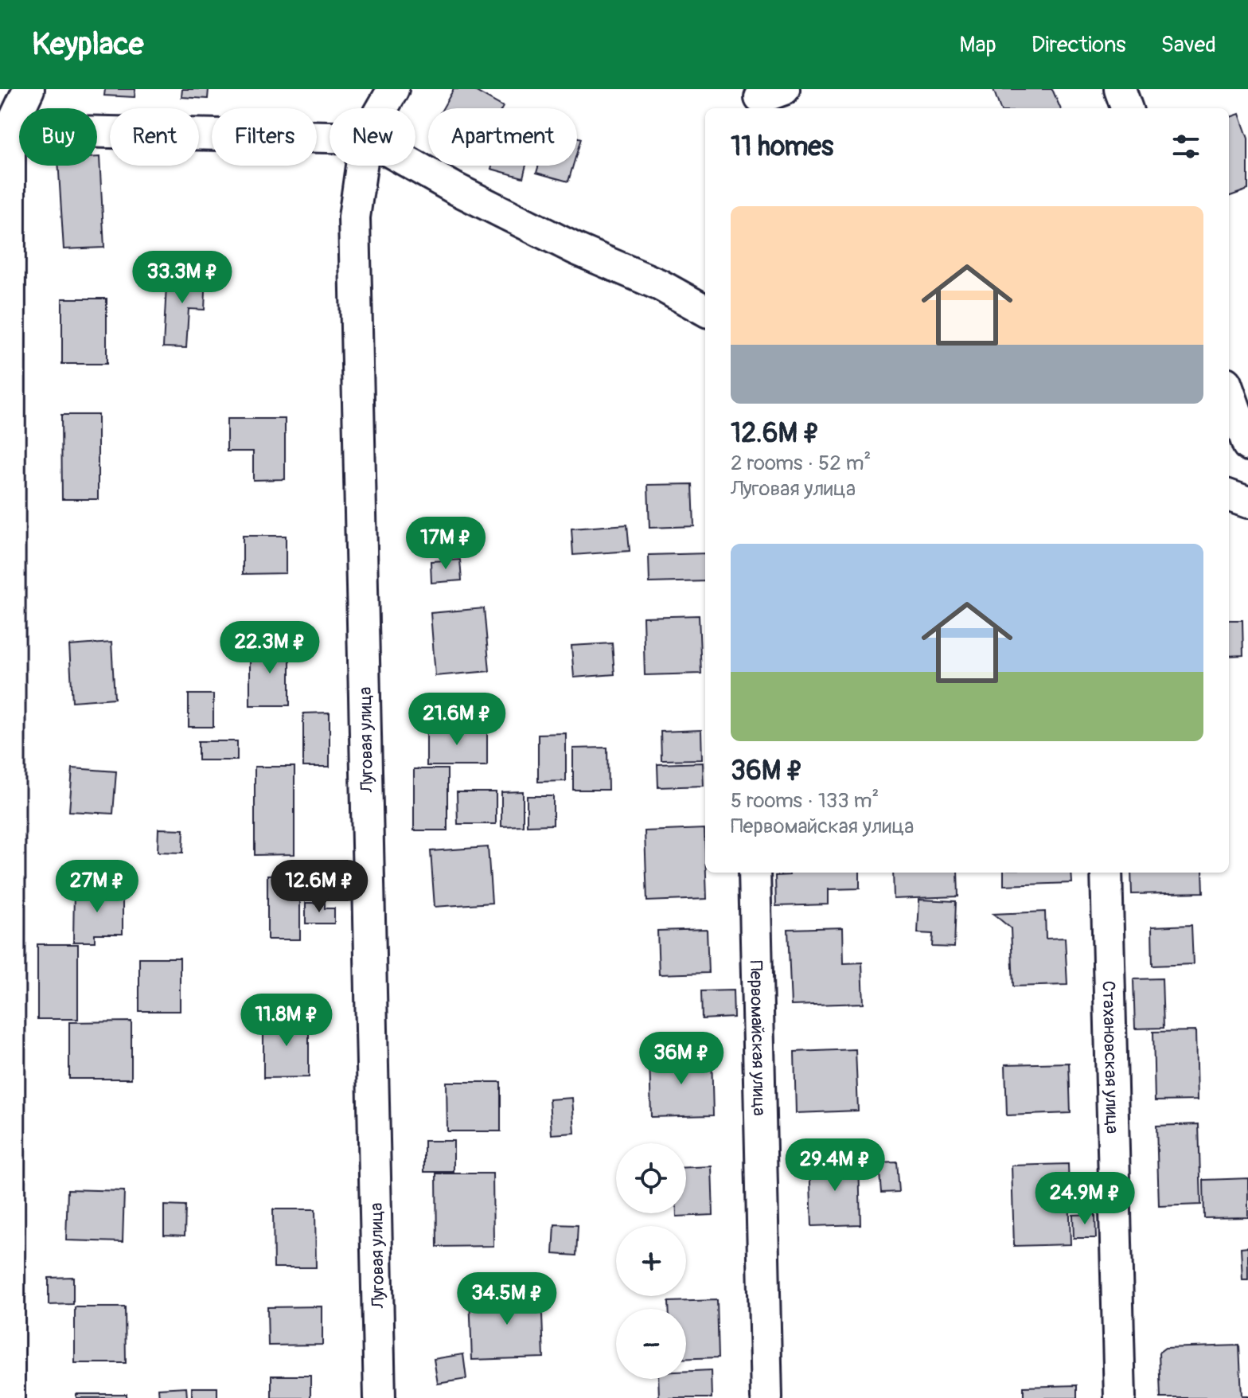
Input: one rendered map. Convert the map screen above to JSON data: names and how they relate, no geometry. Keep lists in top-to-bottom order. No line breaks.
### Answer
{"streets":{"street":["Луговая улица","Первомайская улица","Стахановская улица"]},"page":{"header":"Keyplace","nav":["Map","Directions","Saved"],"chip":["Buy","Rent","Filters","New","Apartment"],"heading":"11 homes","list":[{"name":"12.6M ₽","note":"2 rooms · 52 m² · Луговая улица"},{"name":"36M ₽","note":"5 rooms · 133 m² · Первомайская улица"}],"price":["33.3M ₽","17M ₽","22.3M ₽","21.6M ₽","27M ₽","12.6M ₽","11.8M ₽","36M ₽","29.4M ₽","24.9M ₽","34.5M ₽"],"map_buttons":["+","−"]}}
